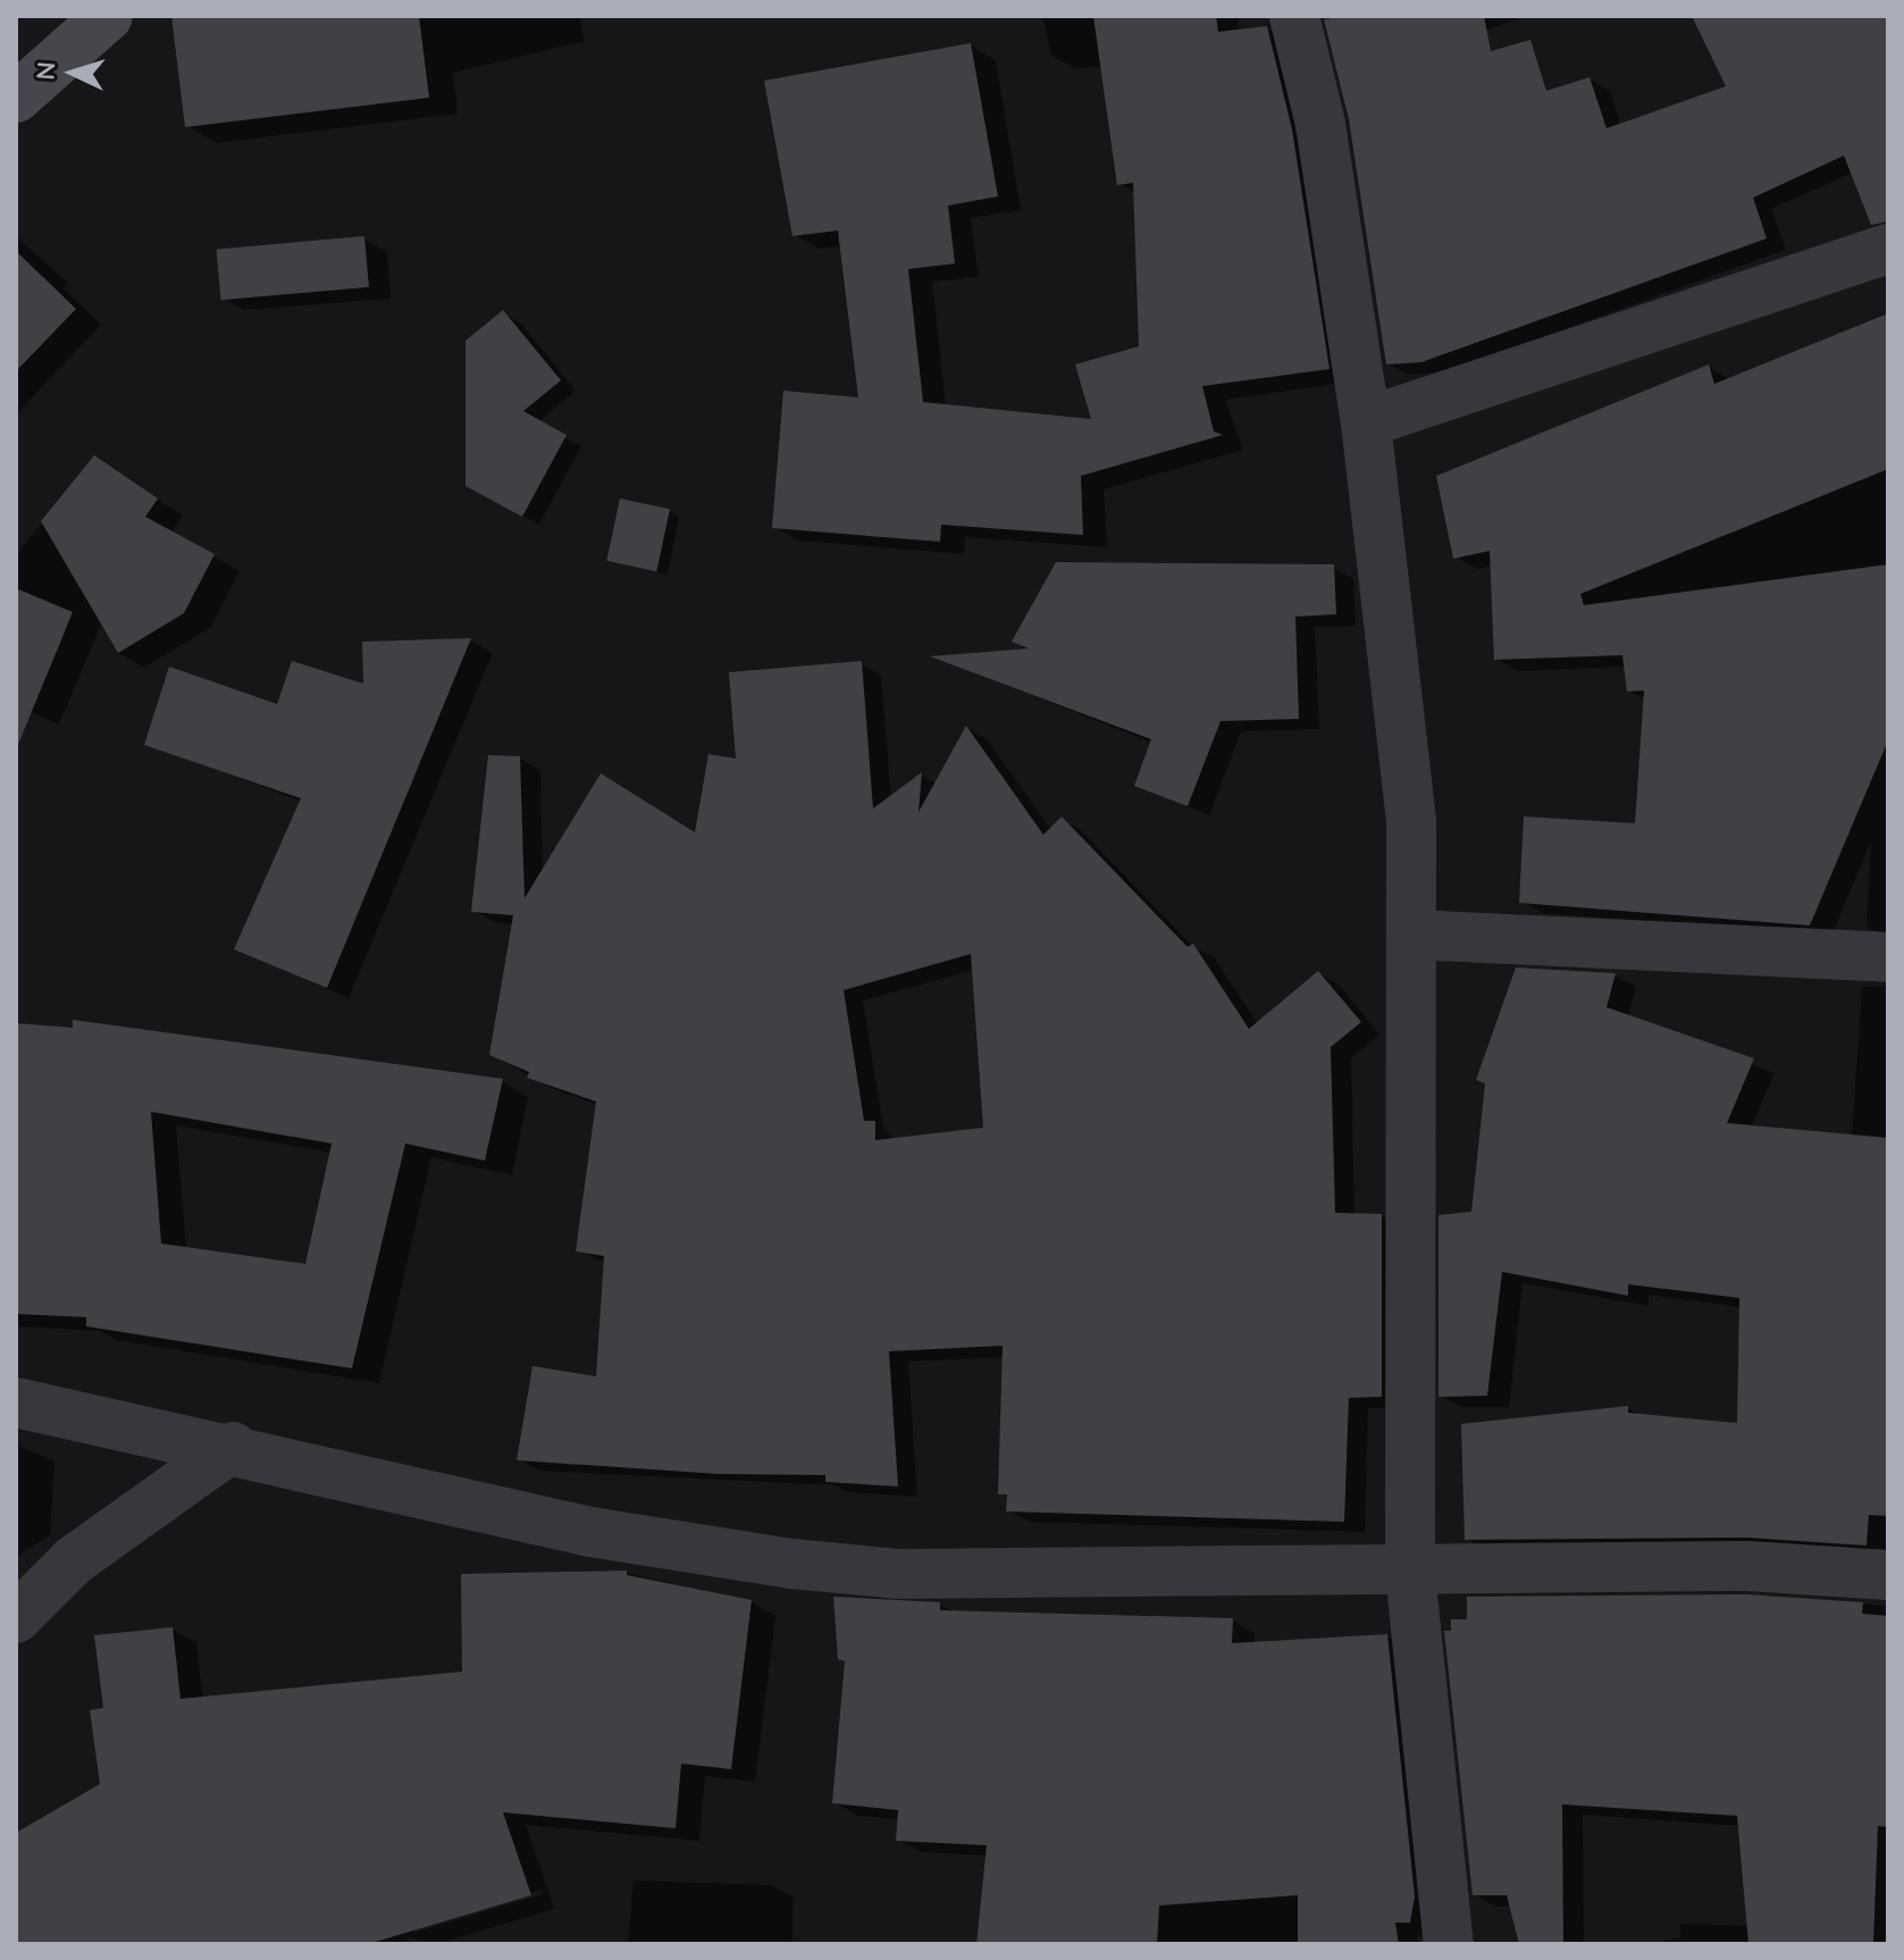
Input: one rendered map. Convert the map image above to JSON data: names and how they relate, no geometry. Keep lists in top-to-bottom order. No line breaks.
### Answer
{"north":"left"}
